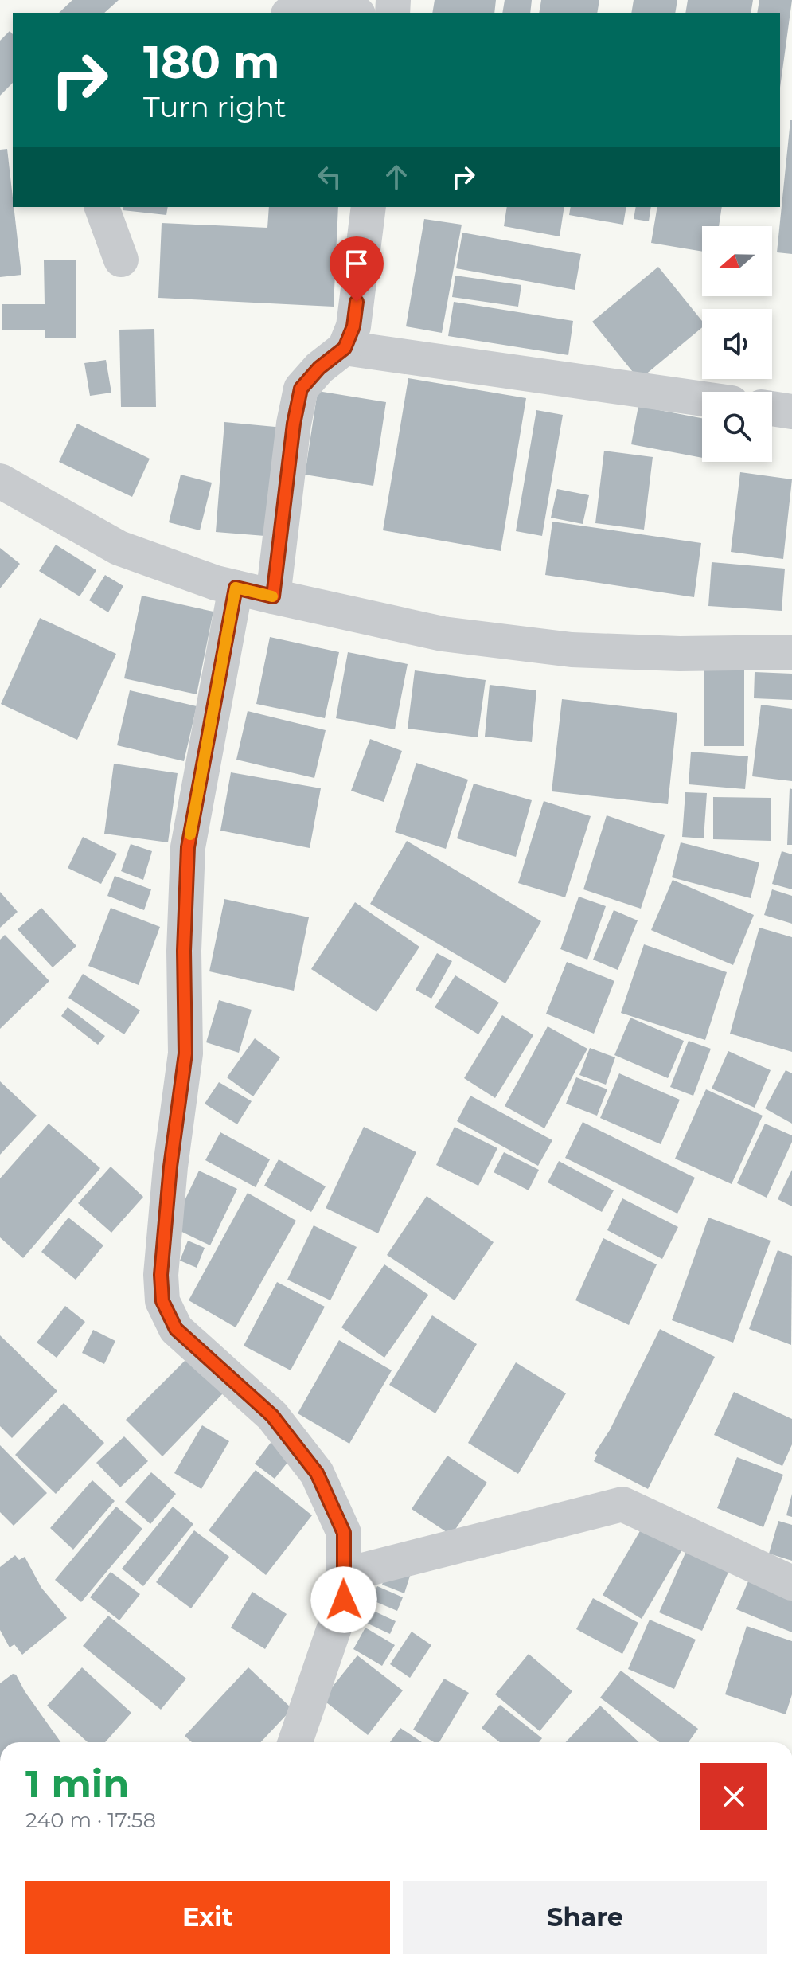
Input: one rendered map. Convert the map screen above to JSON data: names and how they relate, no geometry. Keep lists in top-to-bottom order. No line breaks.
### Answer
{"north":"left","page":{"turn":["180 m","Turn right"],"heading":["1 min","240 m · 17:58"],"buttons":["Exit","Share"]}}
